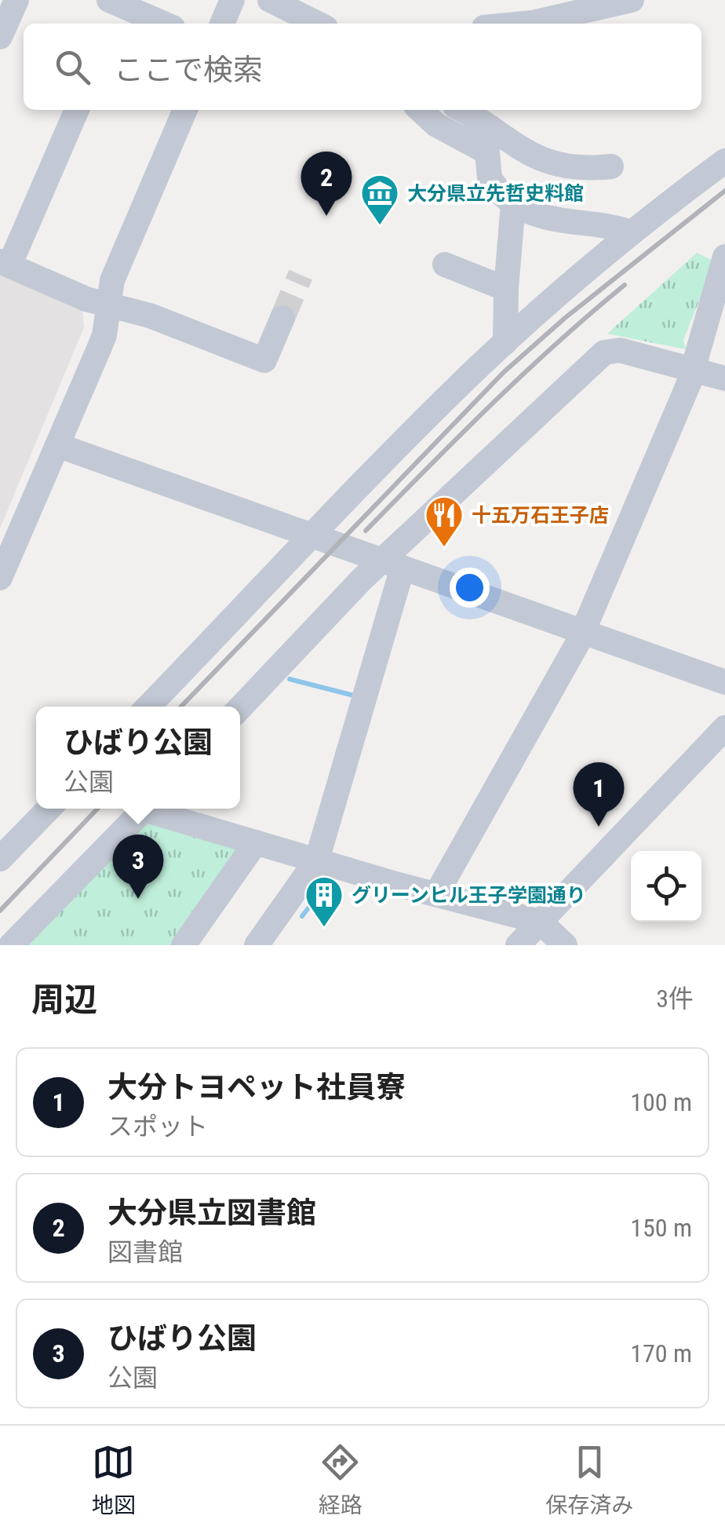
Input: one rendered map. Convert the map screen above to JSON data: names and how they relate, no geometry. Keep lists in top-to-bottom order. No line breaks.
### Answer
{"places":{"museum":["大分県立先哲史料館"],"restaurant":["十五万石王子店"],"building":["グリーンヒル王子学園通り"]},"page":{"search":"ここで検索","pins":["2","1","3"],"popup":["ひばり公園","公園"],"heading":["周辺","3件"],"list":[{"mark":"1","name":"大分トヨペット社員寮","note":"スポット","value":"100 m"},{"mark":"2","name":"大分県立図書館","note":"図書館","value":"150 m"},{"mark":"3","name":"ひばり公園","note":"公園","value":"170 m"}],"nav":["地図","経路","保存済み"]}}
